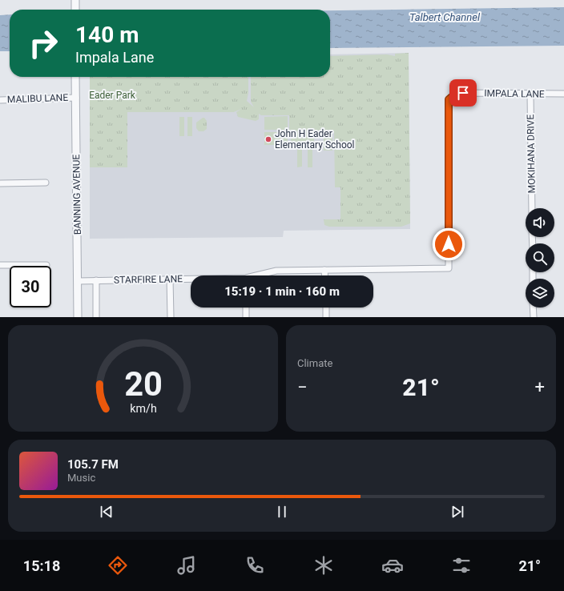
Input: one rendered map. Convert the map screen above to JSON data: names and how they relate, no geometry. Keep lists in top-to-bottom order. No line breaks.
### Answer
{"streets":{"street":["IMPALA LANE","MALIBU LANE","MOKIHANA DRIVE","BANNING AVENUE","STARFIRE LANE"]},"crossings":[["IMPALA LANE","MOKIHANA DRIVE"],["IMPALA LANE","STARFIRE LANE"],["MALIBU LANE","BANNING AVENUE"],["BANNING AVENUE","STARFIRE LANE"]],"water":["Talbert Channel"],"parks":["Eader Park"],"places":["John H Eader Elementary School"],"page":{"turn":["140 m","Impala Lane"],"limit":"30","trip":"15:19 · 1 min · 160 m","tile":"Climate","heat":["−","21°","+"],"song":["105.7 FM","Music"],"tabs":["15:18","21°"],"gauge":["20","km/h"]}}
